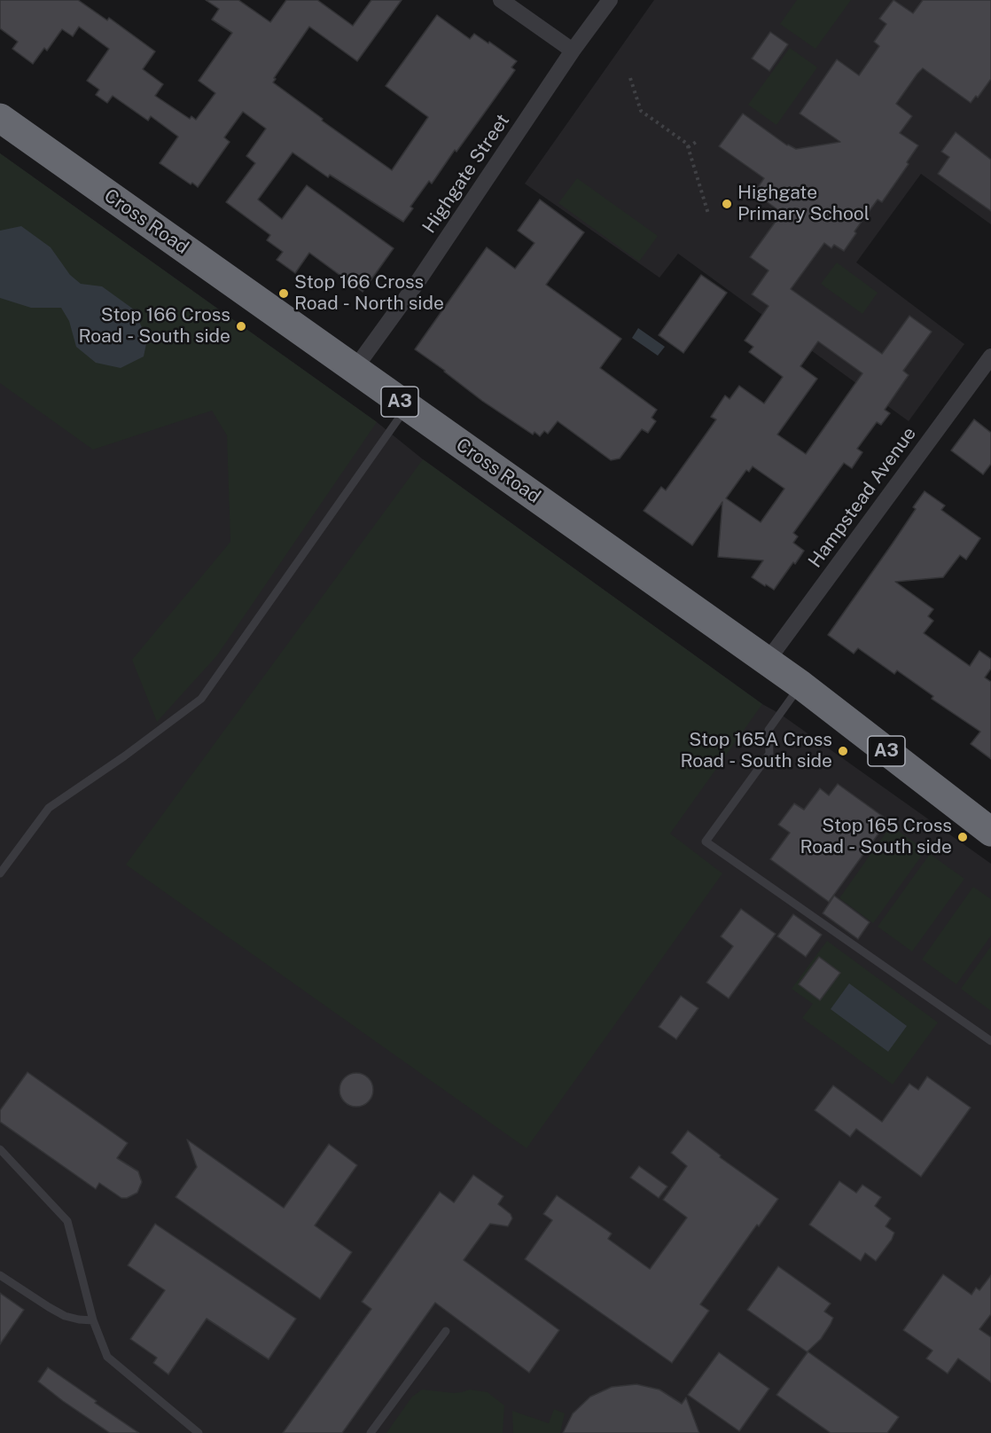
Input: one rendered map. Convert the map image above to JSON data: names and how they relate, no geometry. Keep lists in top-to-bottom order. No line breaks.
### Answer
{"streets":{"highway":["Cross Road","A3"],"street":["Highgate Street","Hampstead Avenue"]},"crossings":[["Highgate Street","Cross Road"],["Cross Road","Hampstead Avenue"]],"places":["Highgate Primary School","Stop 166 Cross Road - North side","Stop 166 Cross Road - South side","Stop 165A Cross Road - South side","Stop 165 Cross Road - South side"]}
